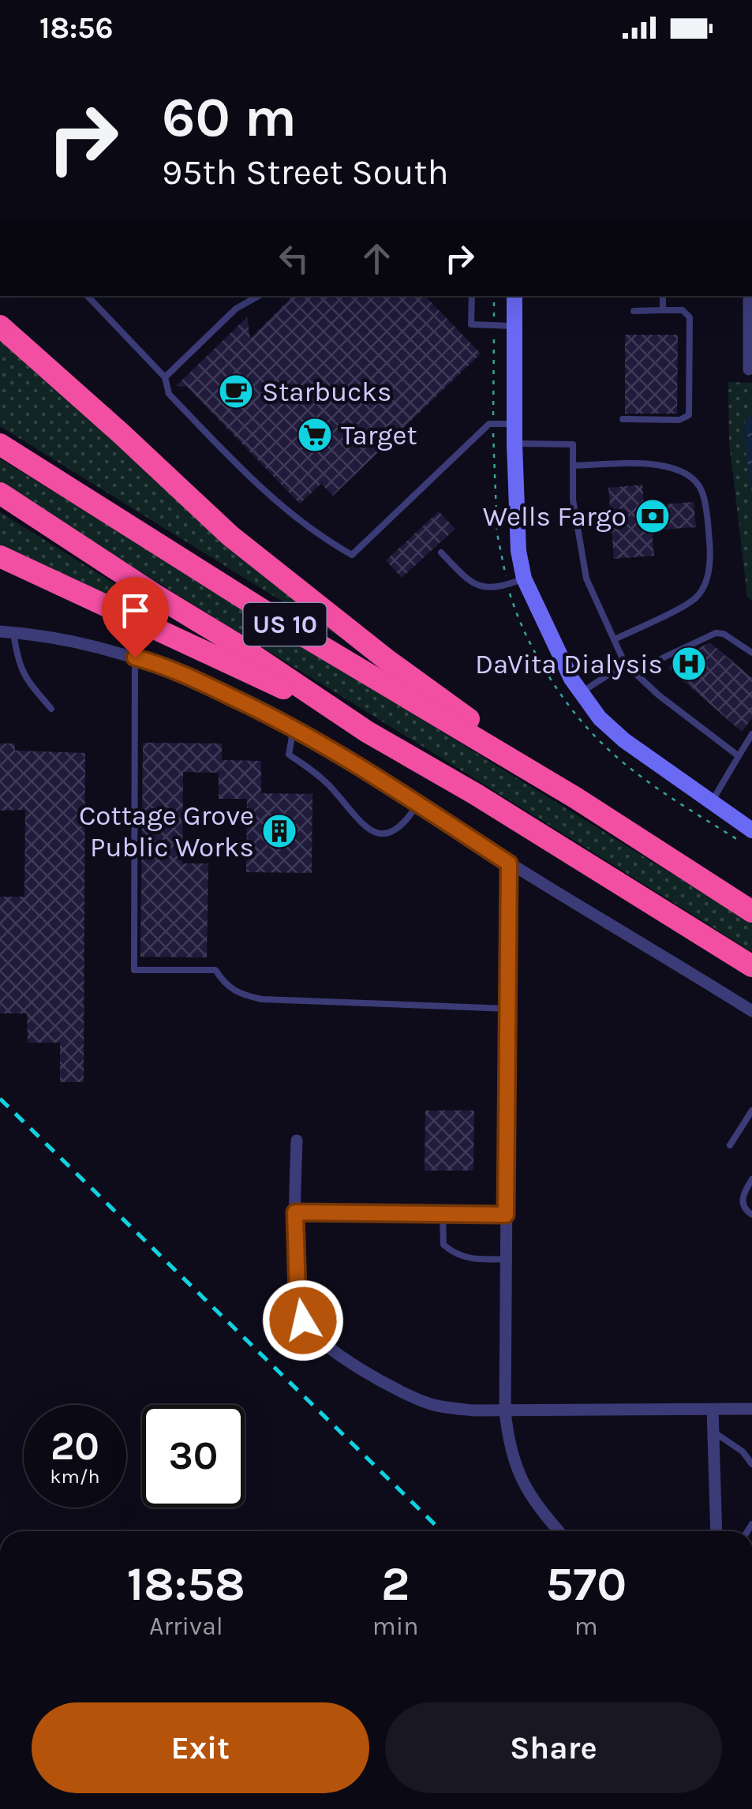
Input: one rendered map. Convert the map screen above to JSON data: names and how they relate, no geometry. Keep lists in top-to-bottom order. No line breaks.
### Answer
{"streets":{"highway":["US 10"]},"places":{"cafe":["Starbucks"],"supermarket":["Target"],"bank":["Wells Fargo"],"hospital":["DaVita Dialysis"],"building":["Cottage Grove Public Works"]},"page":{"status":"18:56","turn":["60 m","95th Street South"],"speed":"20 km/h","limit":"30","eta":["18:58","Arrival","2","min","570","m"],"buttons":["Exit","Share"]}}
